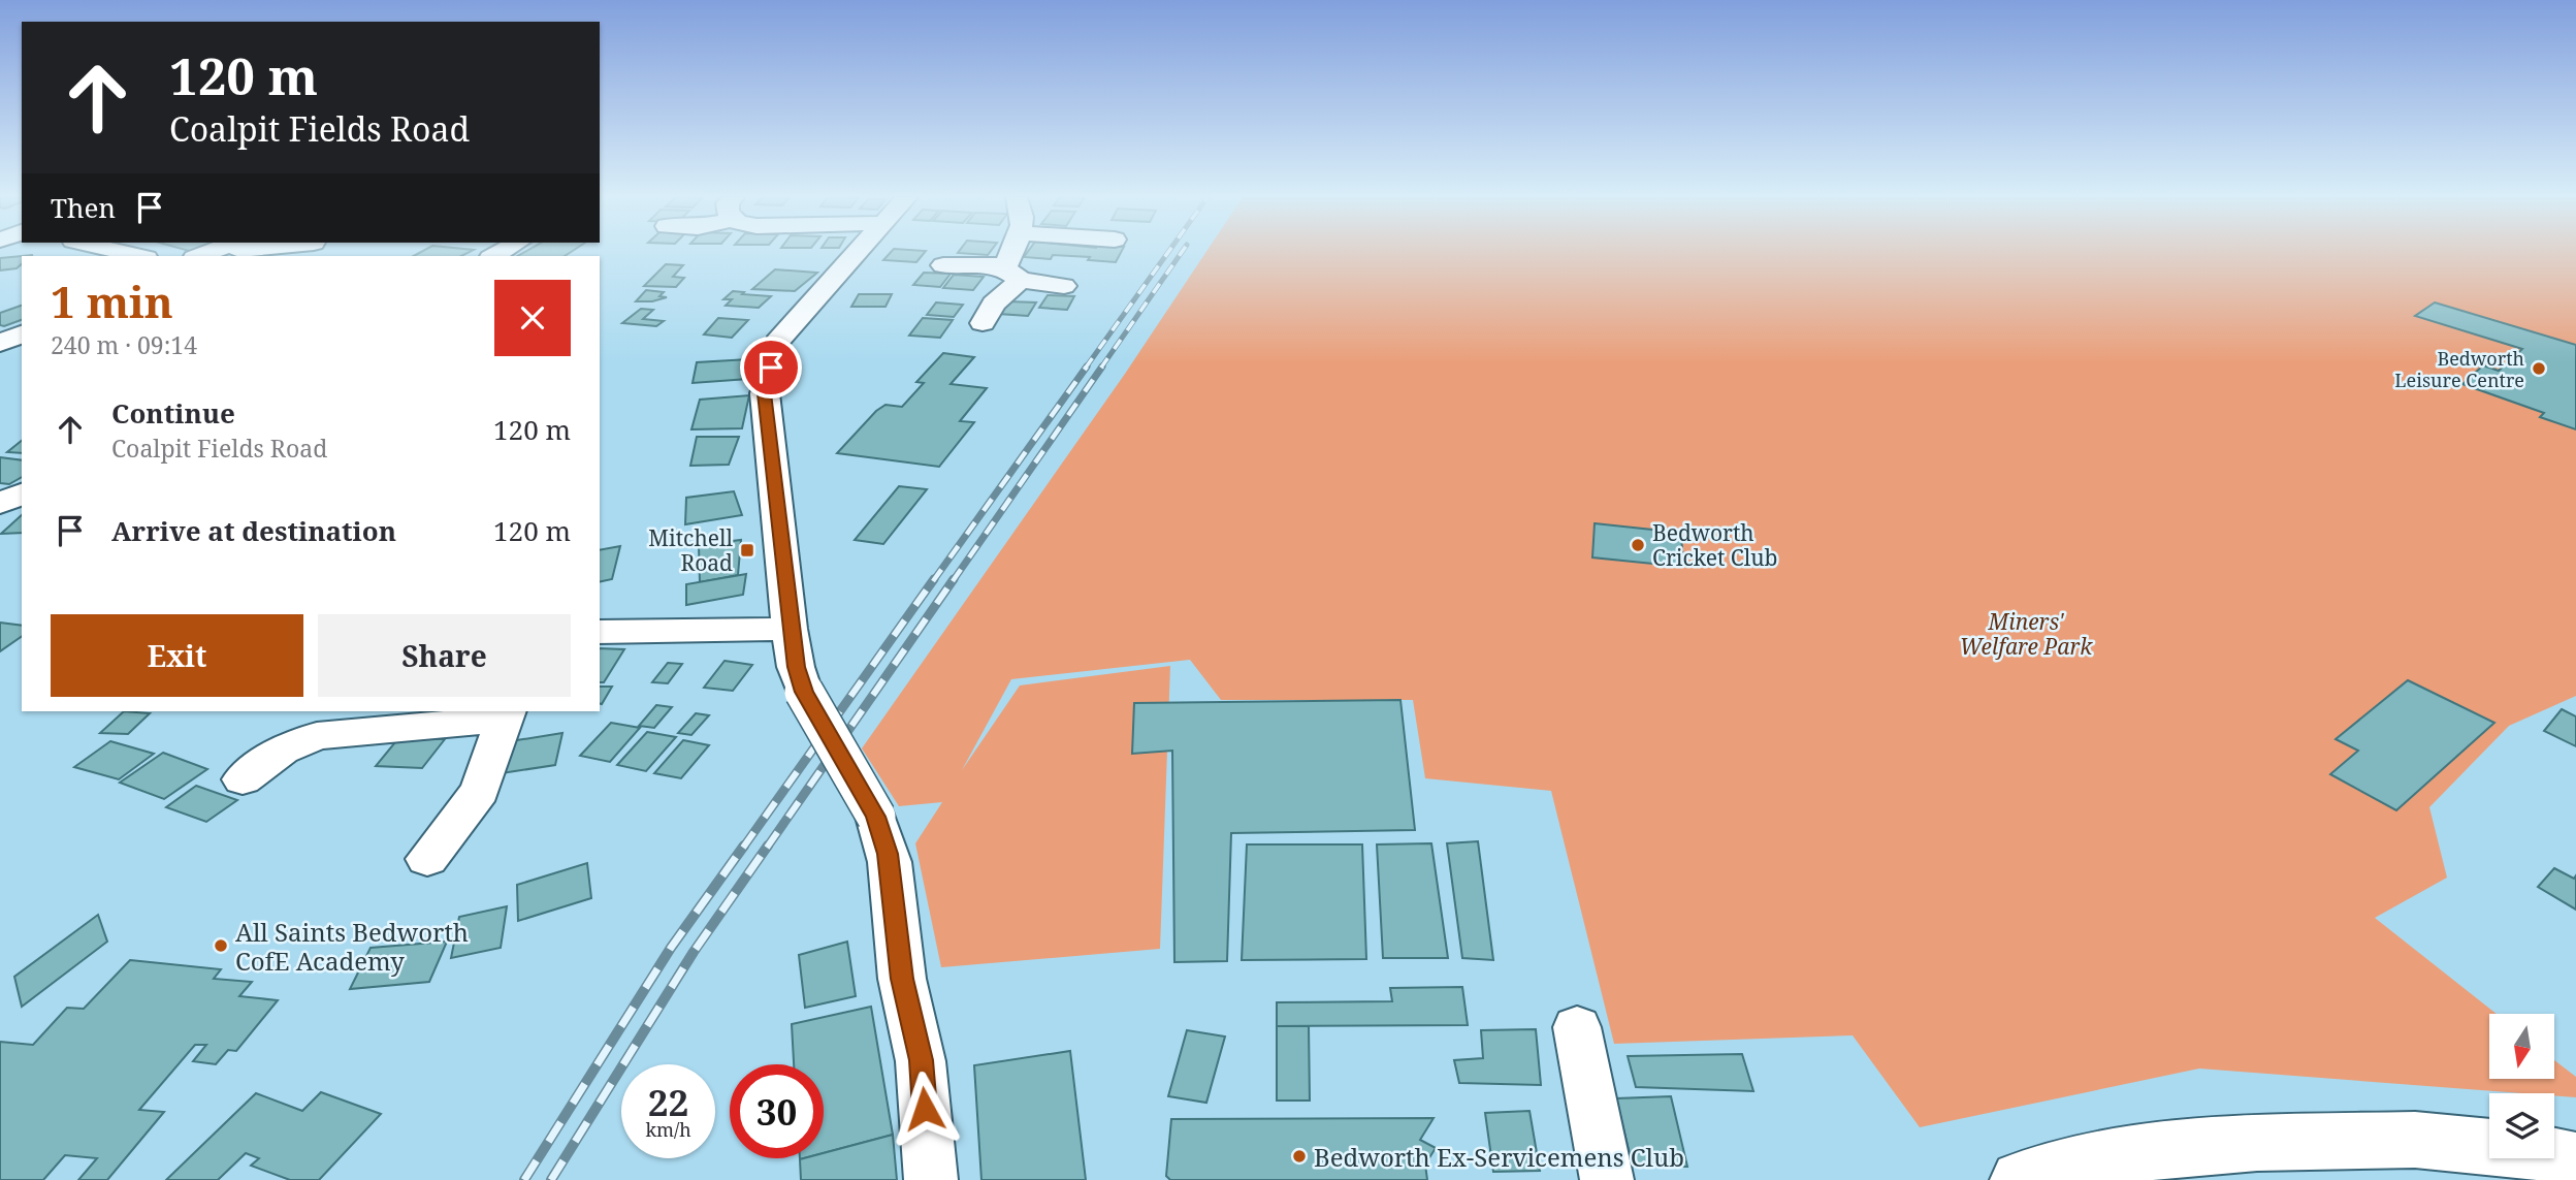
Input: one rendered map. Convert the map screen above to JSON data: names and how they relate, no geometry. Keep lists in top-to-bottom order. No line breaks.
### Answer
{"parks":["Miners' Welfare Park"],"places":{"other":["Bedworth Leisure Centre","Bedworth Cricket Club","All Saints Bedworth CofE Academy","Bedworth Ex-Servicemens Club"],"transit":["Mitchell Road"]},"north":"bottom","page":{"turn":["120 m","Coalpit Fields Road"],"then":"Then","heading":["1 min","240 m · 09:14"],"list":[{"name":"Continue","note":"Coalpit Fields Road","value":"120 m"},{"name":"Arrive at destination","value":"120 m"}],"buttons":["Exit","Share"],"speed":"22 km/h","limit":"30"}}
